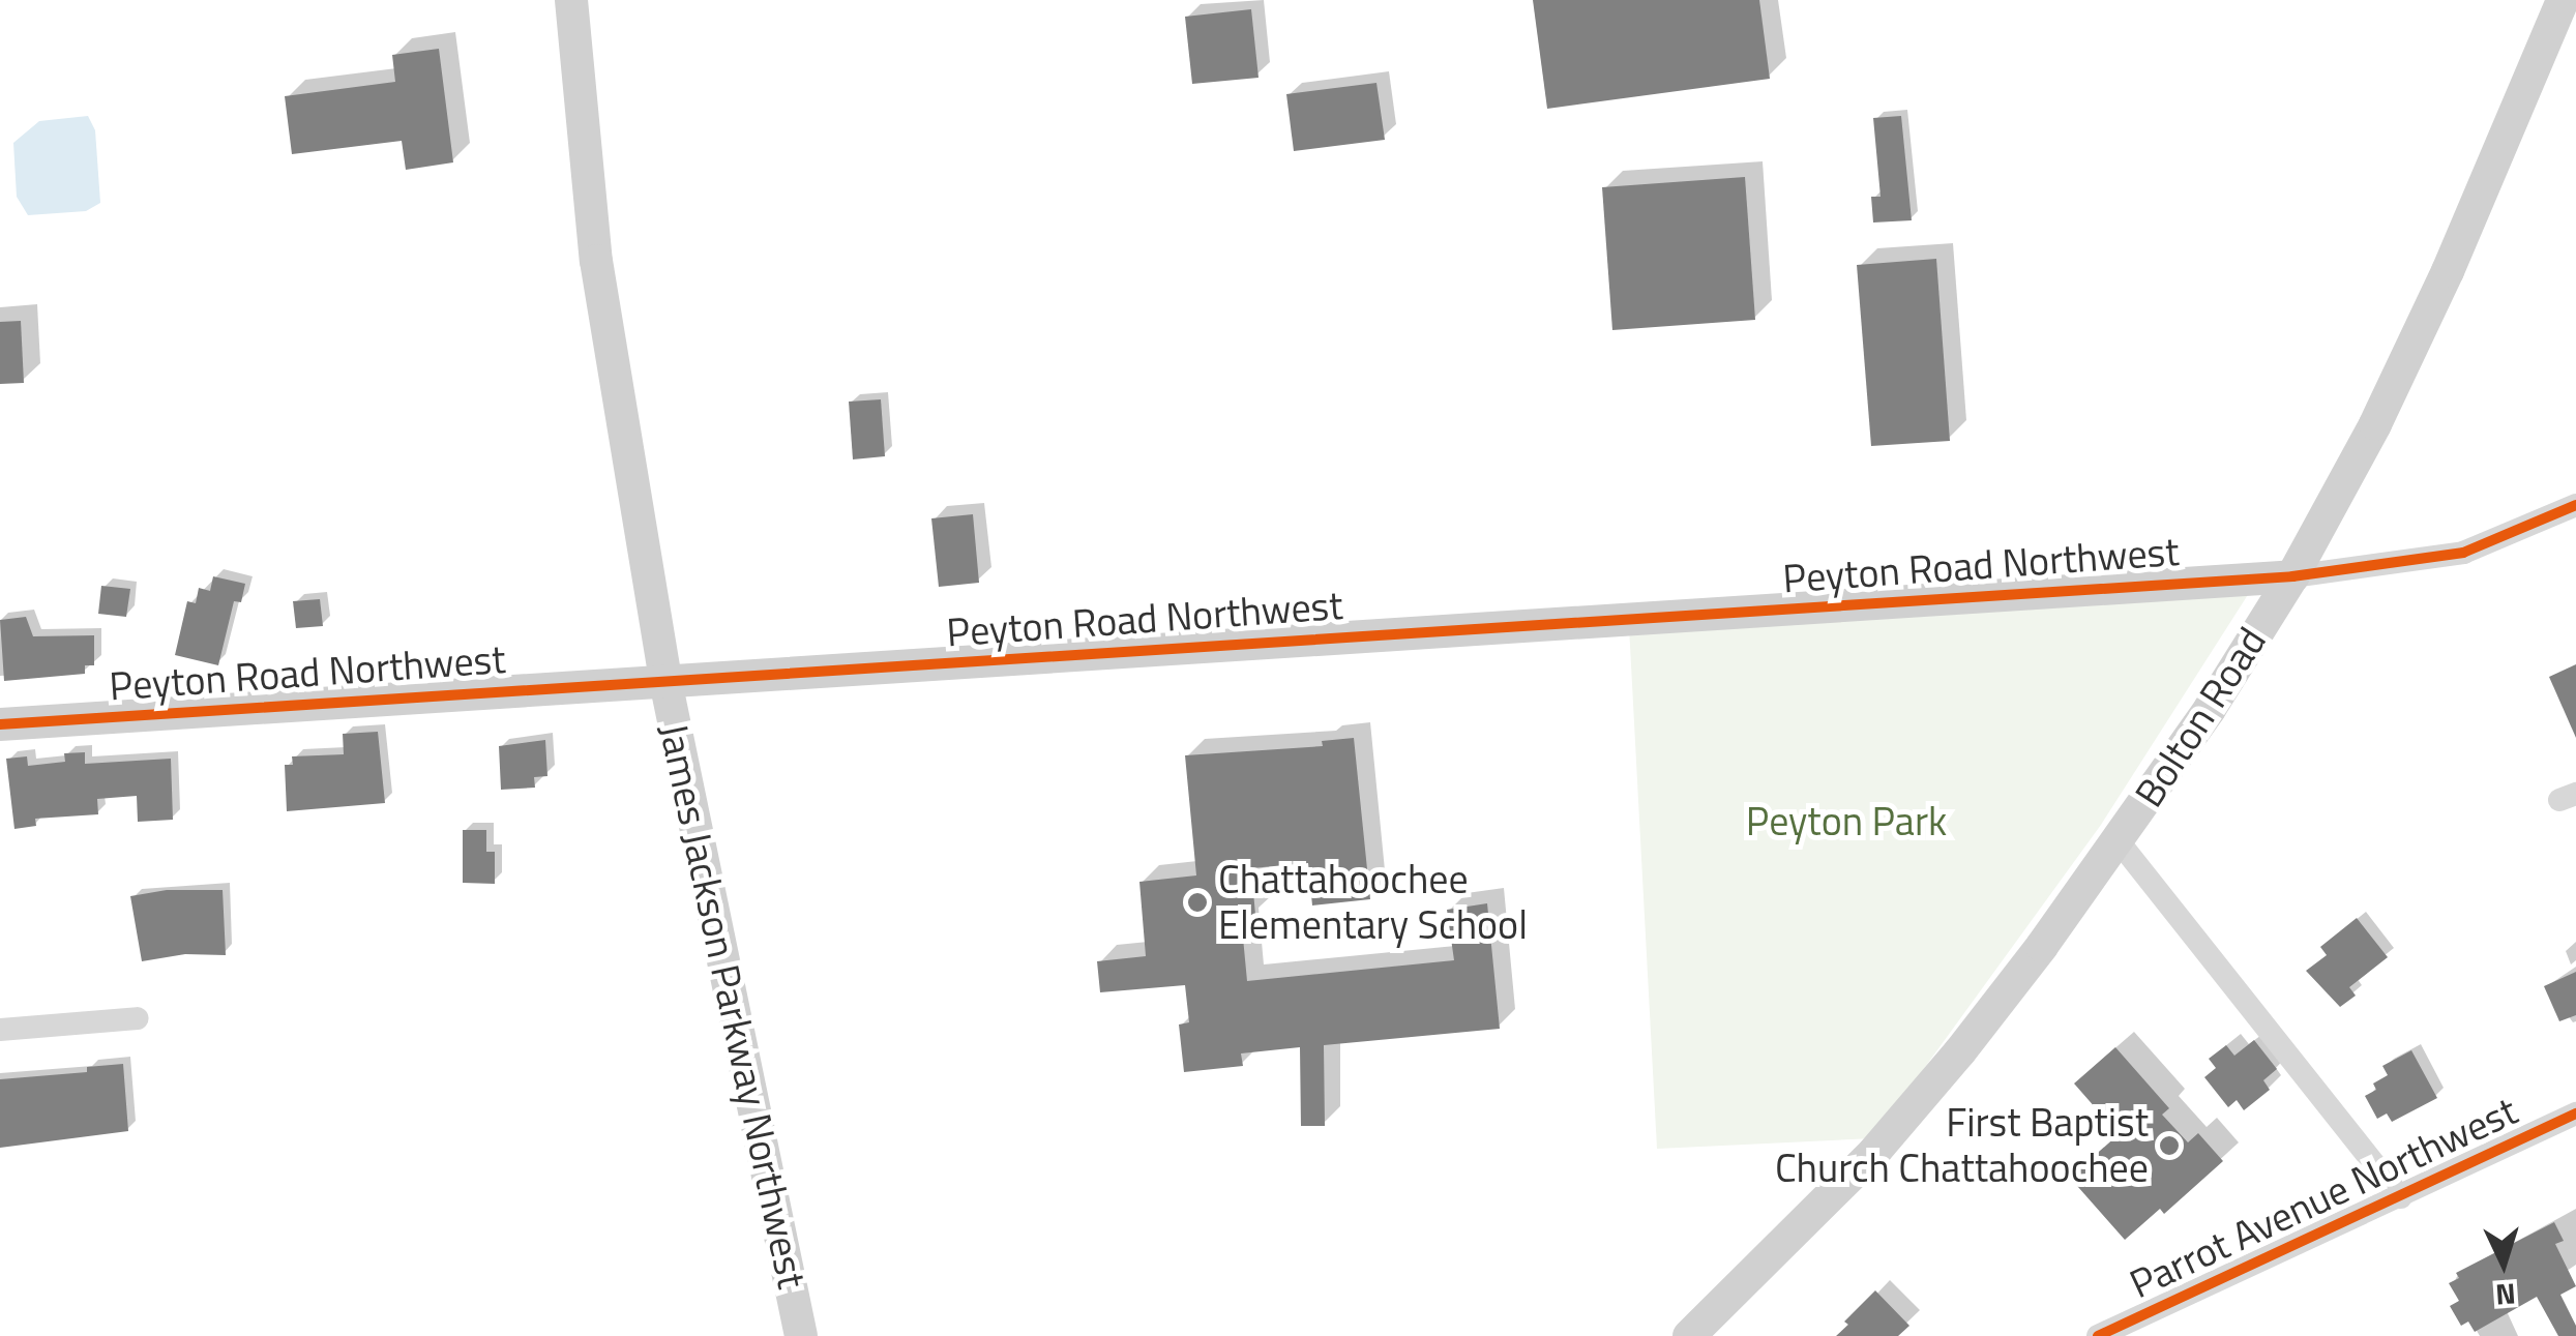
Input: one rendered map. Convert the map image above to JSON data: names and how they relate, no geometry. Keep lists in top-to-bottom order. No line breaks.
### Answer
{"streets":{"main road":["Peyton Road Northwest","Bolton Road","James Jackson Parkway Northwest"],"street":["Parrot Avenue Northwest"]},"crossings":[["Peyton Road Northwest","Bolton Road"],["Peyton Road Northwest","James Jackson Parkway Northwest"]],"parks":["Peyton Park"],"places":["Chattahoochee Elementary School","First Baptist Church Chattahoochee"],"north":"bottom"}
